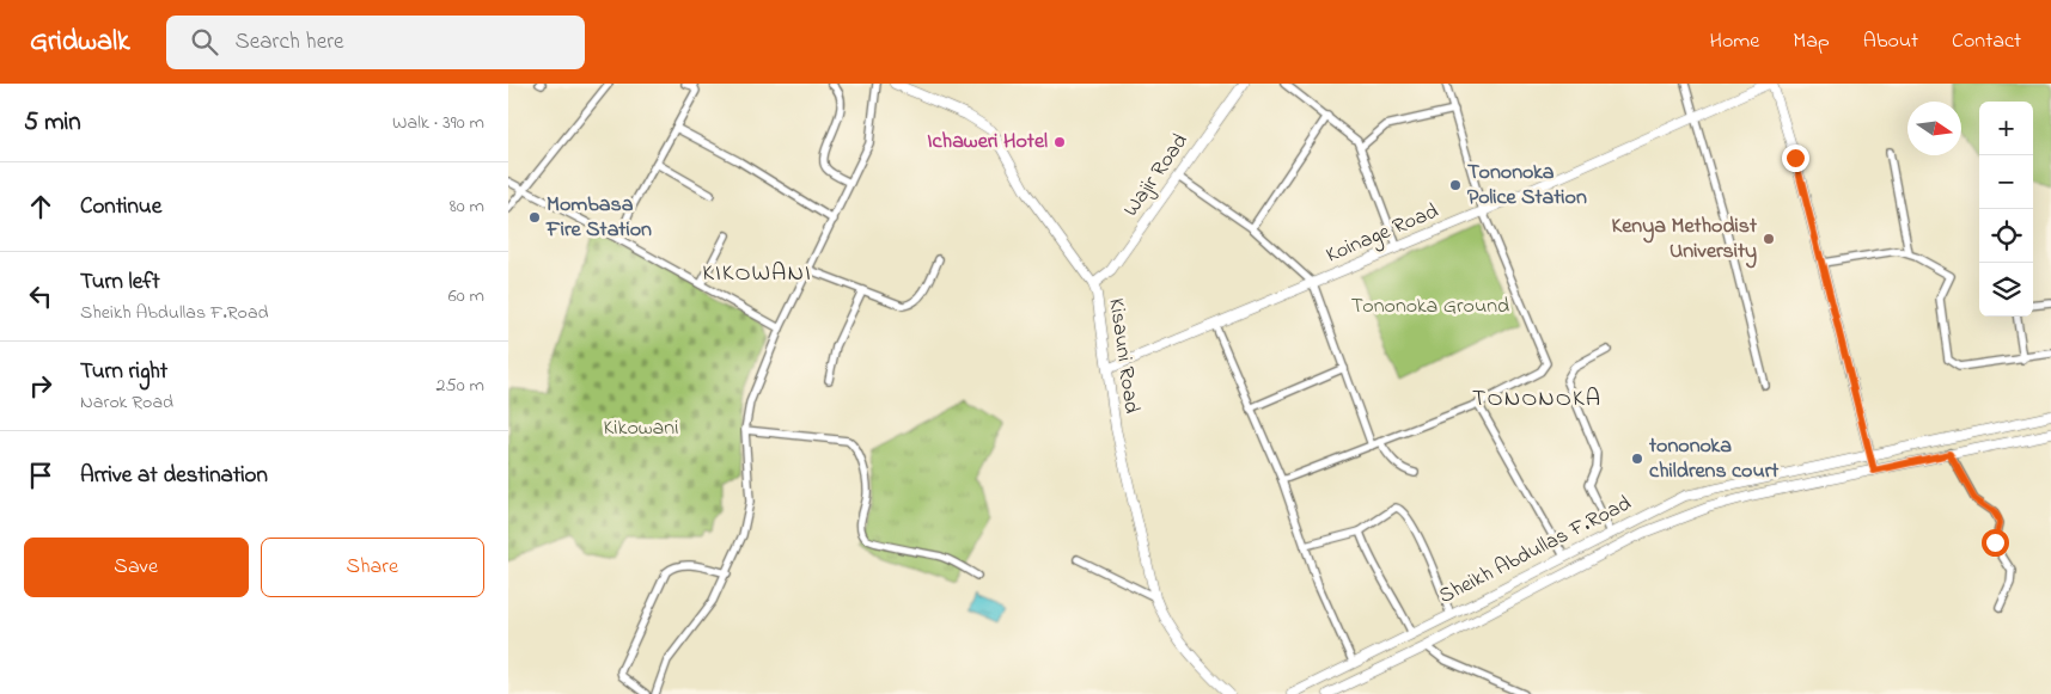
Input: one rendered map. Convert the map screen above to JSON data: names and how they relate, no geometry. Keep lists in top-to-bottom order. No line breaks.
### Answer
{"streets":{"street":["Wajir Road","Koinage Road","Kisauni Road","Sheikh Abdullas F.Road"]},"crossings":[["Wajir Road","Kisauni Road"],["Koinage Road","Kisauni Road"]],"districts":["KIKOWANI","TONONOKA"],"parks":["Tononoka Ground","Kikowani"],"places":["Ichaweri Hotel","Tononoka Police Station","Mombasa Fire Station","Kenya Methodist University","tononoka childrens court"],"north":"right","page":{"header":"Gridwalk","search":"Search here","nav":["Home","Map","About","Contact"],"heading":["5 min","Walk · 390 m"],"map_buttons":["+","−"],"list":[["Continue","80 m"],["Turn left","Sheikh Abdullas F.Road","60 m"],["Turn right","Narok Road","250 m"],"Arrive at destination"],"buttons":["Save","Share"]}}
